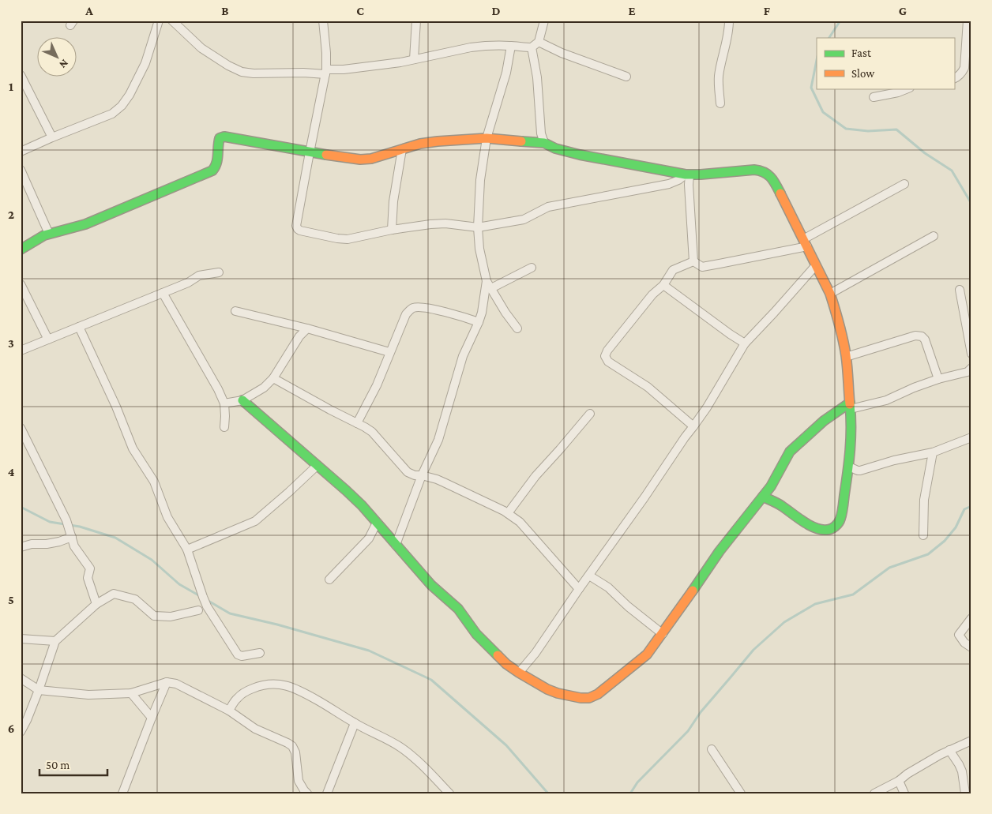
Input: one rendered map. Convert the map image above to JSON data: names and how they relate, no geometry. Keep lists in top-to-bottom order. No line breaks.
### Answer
{"legend":["Fast","Slow"],"scale_bar":"50 m","north":"bottom right","grid":{"columns":["A","B","C","D","E","F","G"],"rows":["1","2","3","4","5","6"]}}
